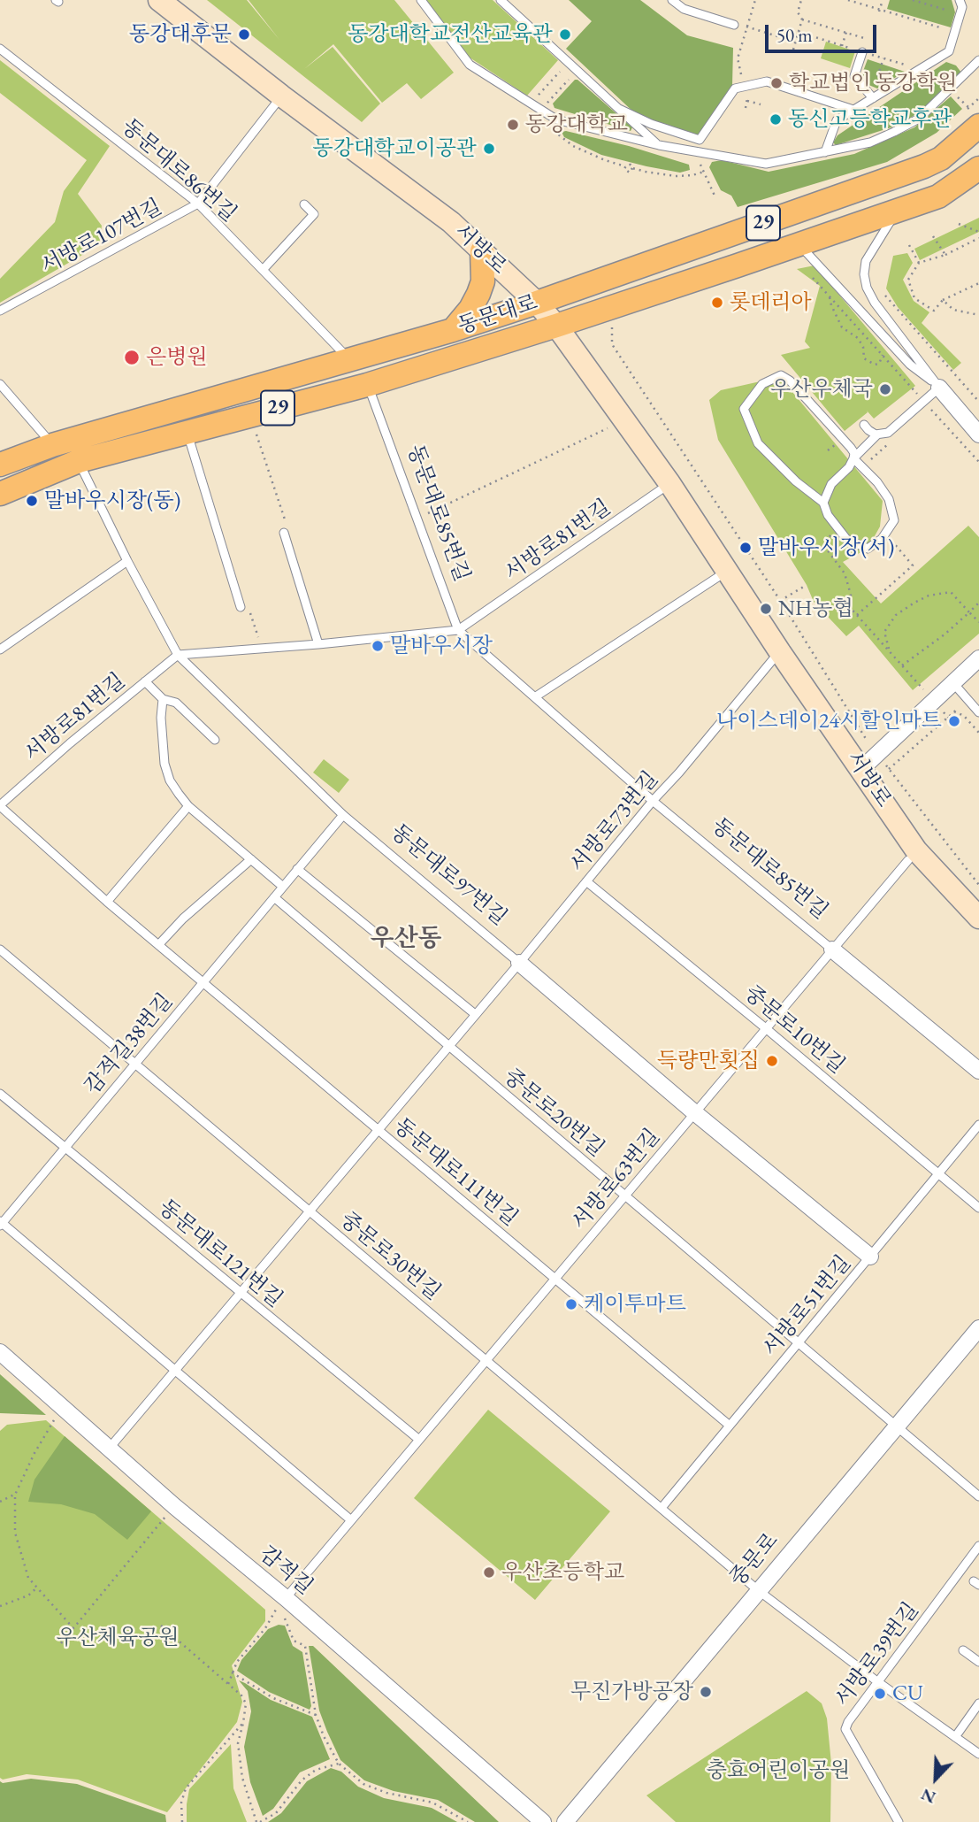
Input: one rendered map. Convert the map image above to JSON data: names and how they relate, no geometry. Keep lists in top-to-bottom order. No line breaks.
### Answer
{"streets":{"main road":["29","서방로","동문대로"],"street":["동문대로85번길","동문대로97번길","중문로","감적길"],"lane":["동문대로86번길","서방로107번길","서방로81번길","서방로73번길","중문로10번길","감적길38번길","중문로20번길","동문대로111번길","서방로63번길","동문대로121번길","중문로30번길","서방로51번길","서방로39번길"]},"crossings":[["동문대로86번길","서방로107번길"],["동문대로86번길","동문대로"],["서방로107번길","서방로"],["서방로","동문대로"],["서방로","서방로81번길"],["서방로","서방로73번길"],["동문대로","동문대로85번길"],["동문대로","동문대로97번길"],["동문대로85번길","서방로81번길"],["동문대로85번길","서방로73번길"],["동문대로85번길","서방로63번길"],["서방로81번길","동문대로97번길"],["서방로81번길","동문대로111번길"],["서방로73번길","동문대로97번길"],["서방로73번길","중문로10번길"],["서방로73번길","감적길38번길"],["서방로73번길","중문로20번길"],["서방로73번길","동문대로111번길"],["서방로73번길","동문대로121번길"],["서방로73번길","중문로30번길"],["서방로73번길","감적길"],["동문대로97번길","감적길38번길"],["동문대로97번길","서방로63번길"],["동문대로97번길","서방로51번길"],["중문로10번길","서방로63번길"],["중문로10번길","서방로51번길"],["감적길38번길","중문로20번길"],["감적길38번길","동문대로111번길"],["감적길38번길","동문대로121번길"],["감적길38번길","중문로30번길"],["중문로20번길","서방로63번길"],["중문로20번길","서방로51번길"],["중문로20번길","중문로"],["동문대로111번길","서방로63번길"],["동문대로111번길","서방로51번길"],["서방로63번길","동문대로121번길"],["서방로63번길","중문로30번길"],["서방로63번길","감적길"],["중문로30번길","서방로51번길"],["중문로30번길","중문로"],["중문로30번길","서방로39번길"]],"districts":["우산동"],"parks":["우산체육공원","충효어린이공원"],"places":["동강대후문","동강대학교전산교육관","학교법인 동강학원","동신고등학교후관","동강대학교","동강대학교이공관","롯데리아","은병원","우산우체국","말바우시장(동)","말바우시장(서)","NH농협","말바우시장","나이스데이24시할인마트","득량만횟집","케이투마트","우산초등학교","무진가방공장","CU"],"scale_bar":"50 m","north":"bottom left"}
